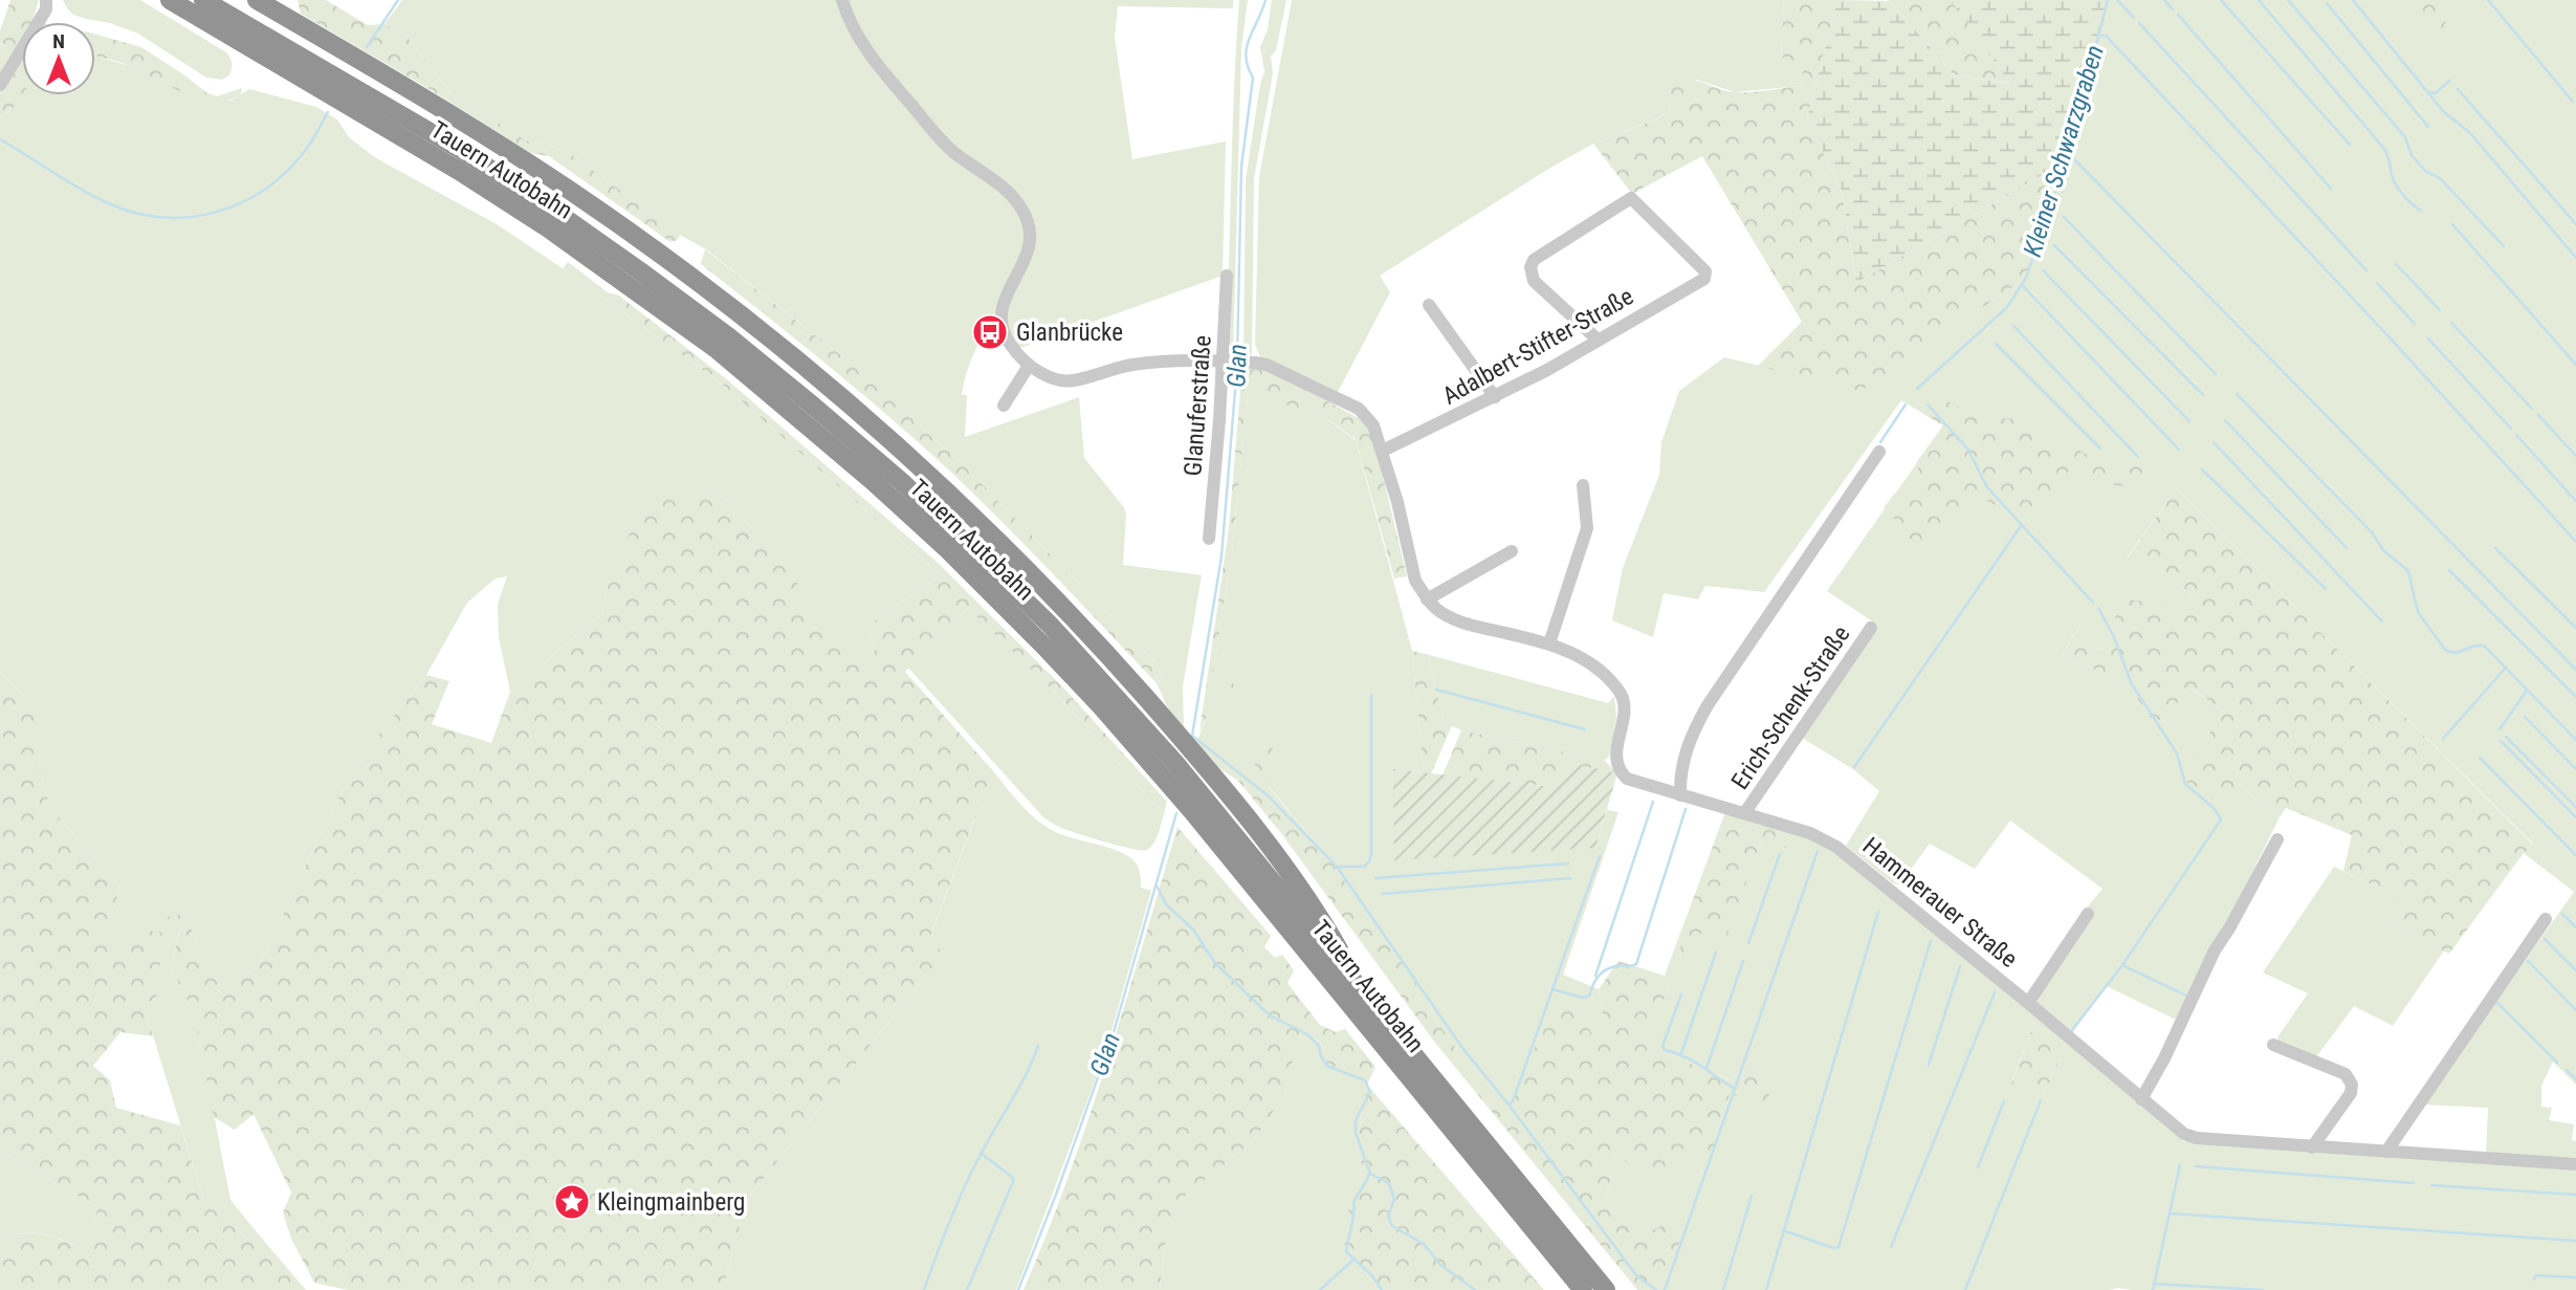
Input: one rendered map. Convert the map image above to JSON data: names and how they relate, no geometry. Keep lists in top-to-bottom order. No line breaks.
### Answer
{"streets":{"highway":["Tauern Autobahn"],"street":["Adalbert-Stifter-Straße","Glanuferstraße","Erich-Schenk-Straße","Hammerauer Straße"]},"crossings":[["Erich-Schenk-Straße","Hammerauer Straße"]],"water":["Kleiner Schwarzgraben","Glan"],"places":{"bus stop":["Glanbrücke"],"place":["Kleingmainberg"]},"north":"top"}
